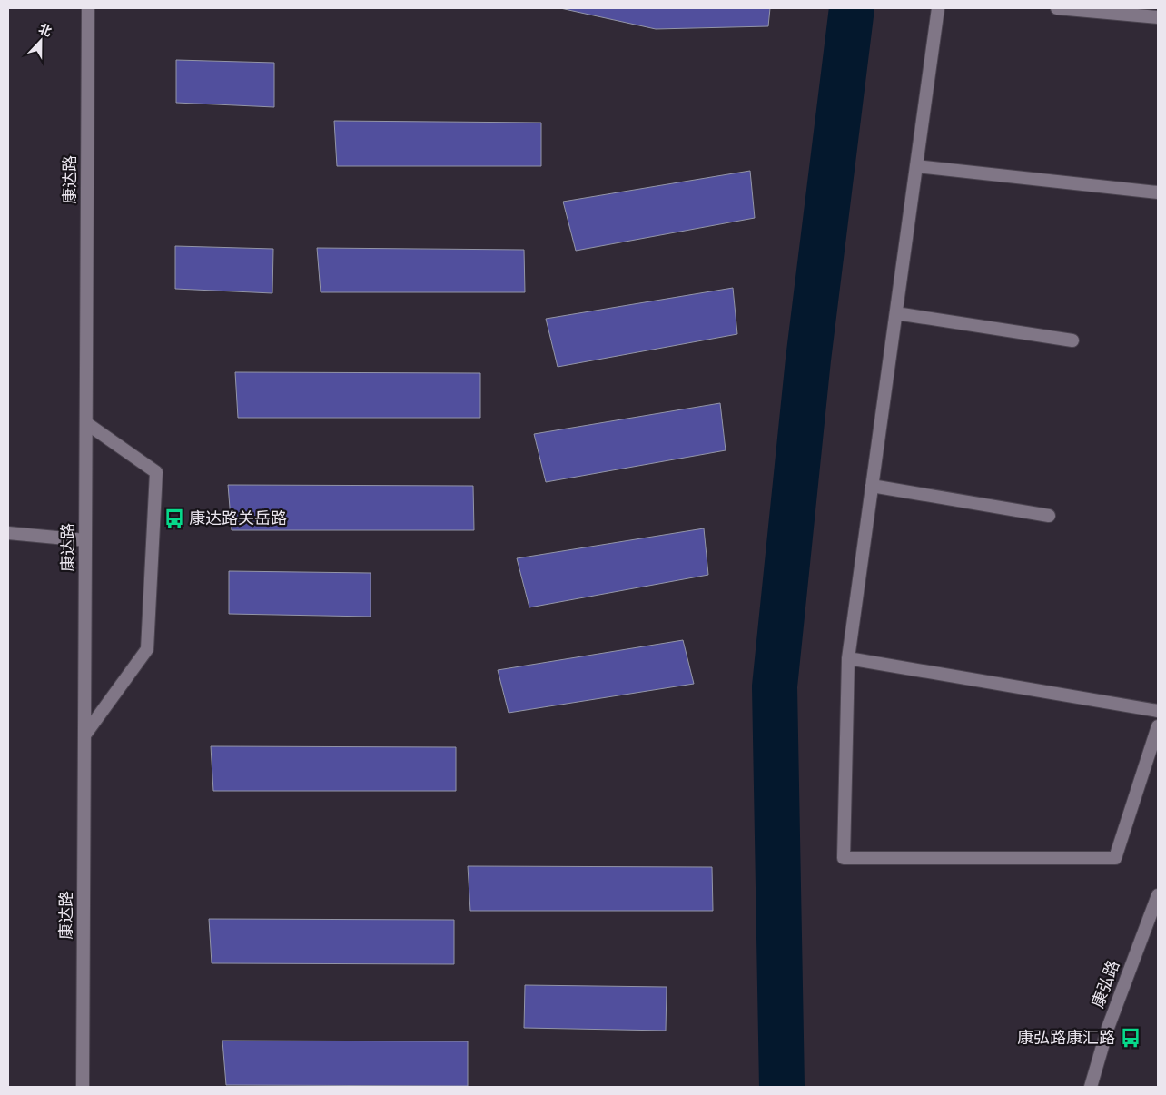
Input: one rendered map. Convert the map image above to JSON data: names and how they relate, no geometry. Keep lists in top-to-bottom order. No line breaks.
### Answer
{"streets":{"street":["康达路","康弘路"]},"places":{"bus stop":["康达路关岳路","康弘路康汇路"]},"north":"top"}
